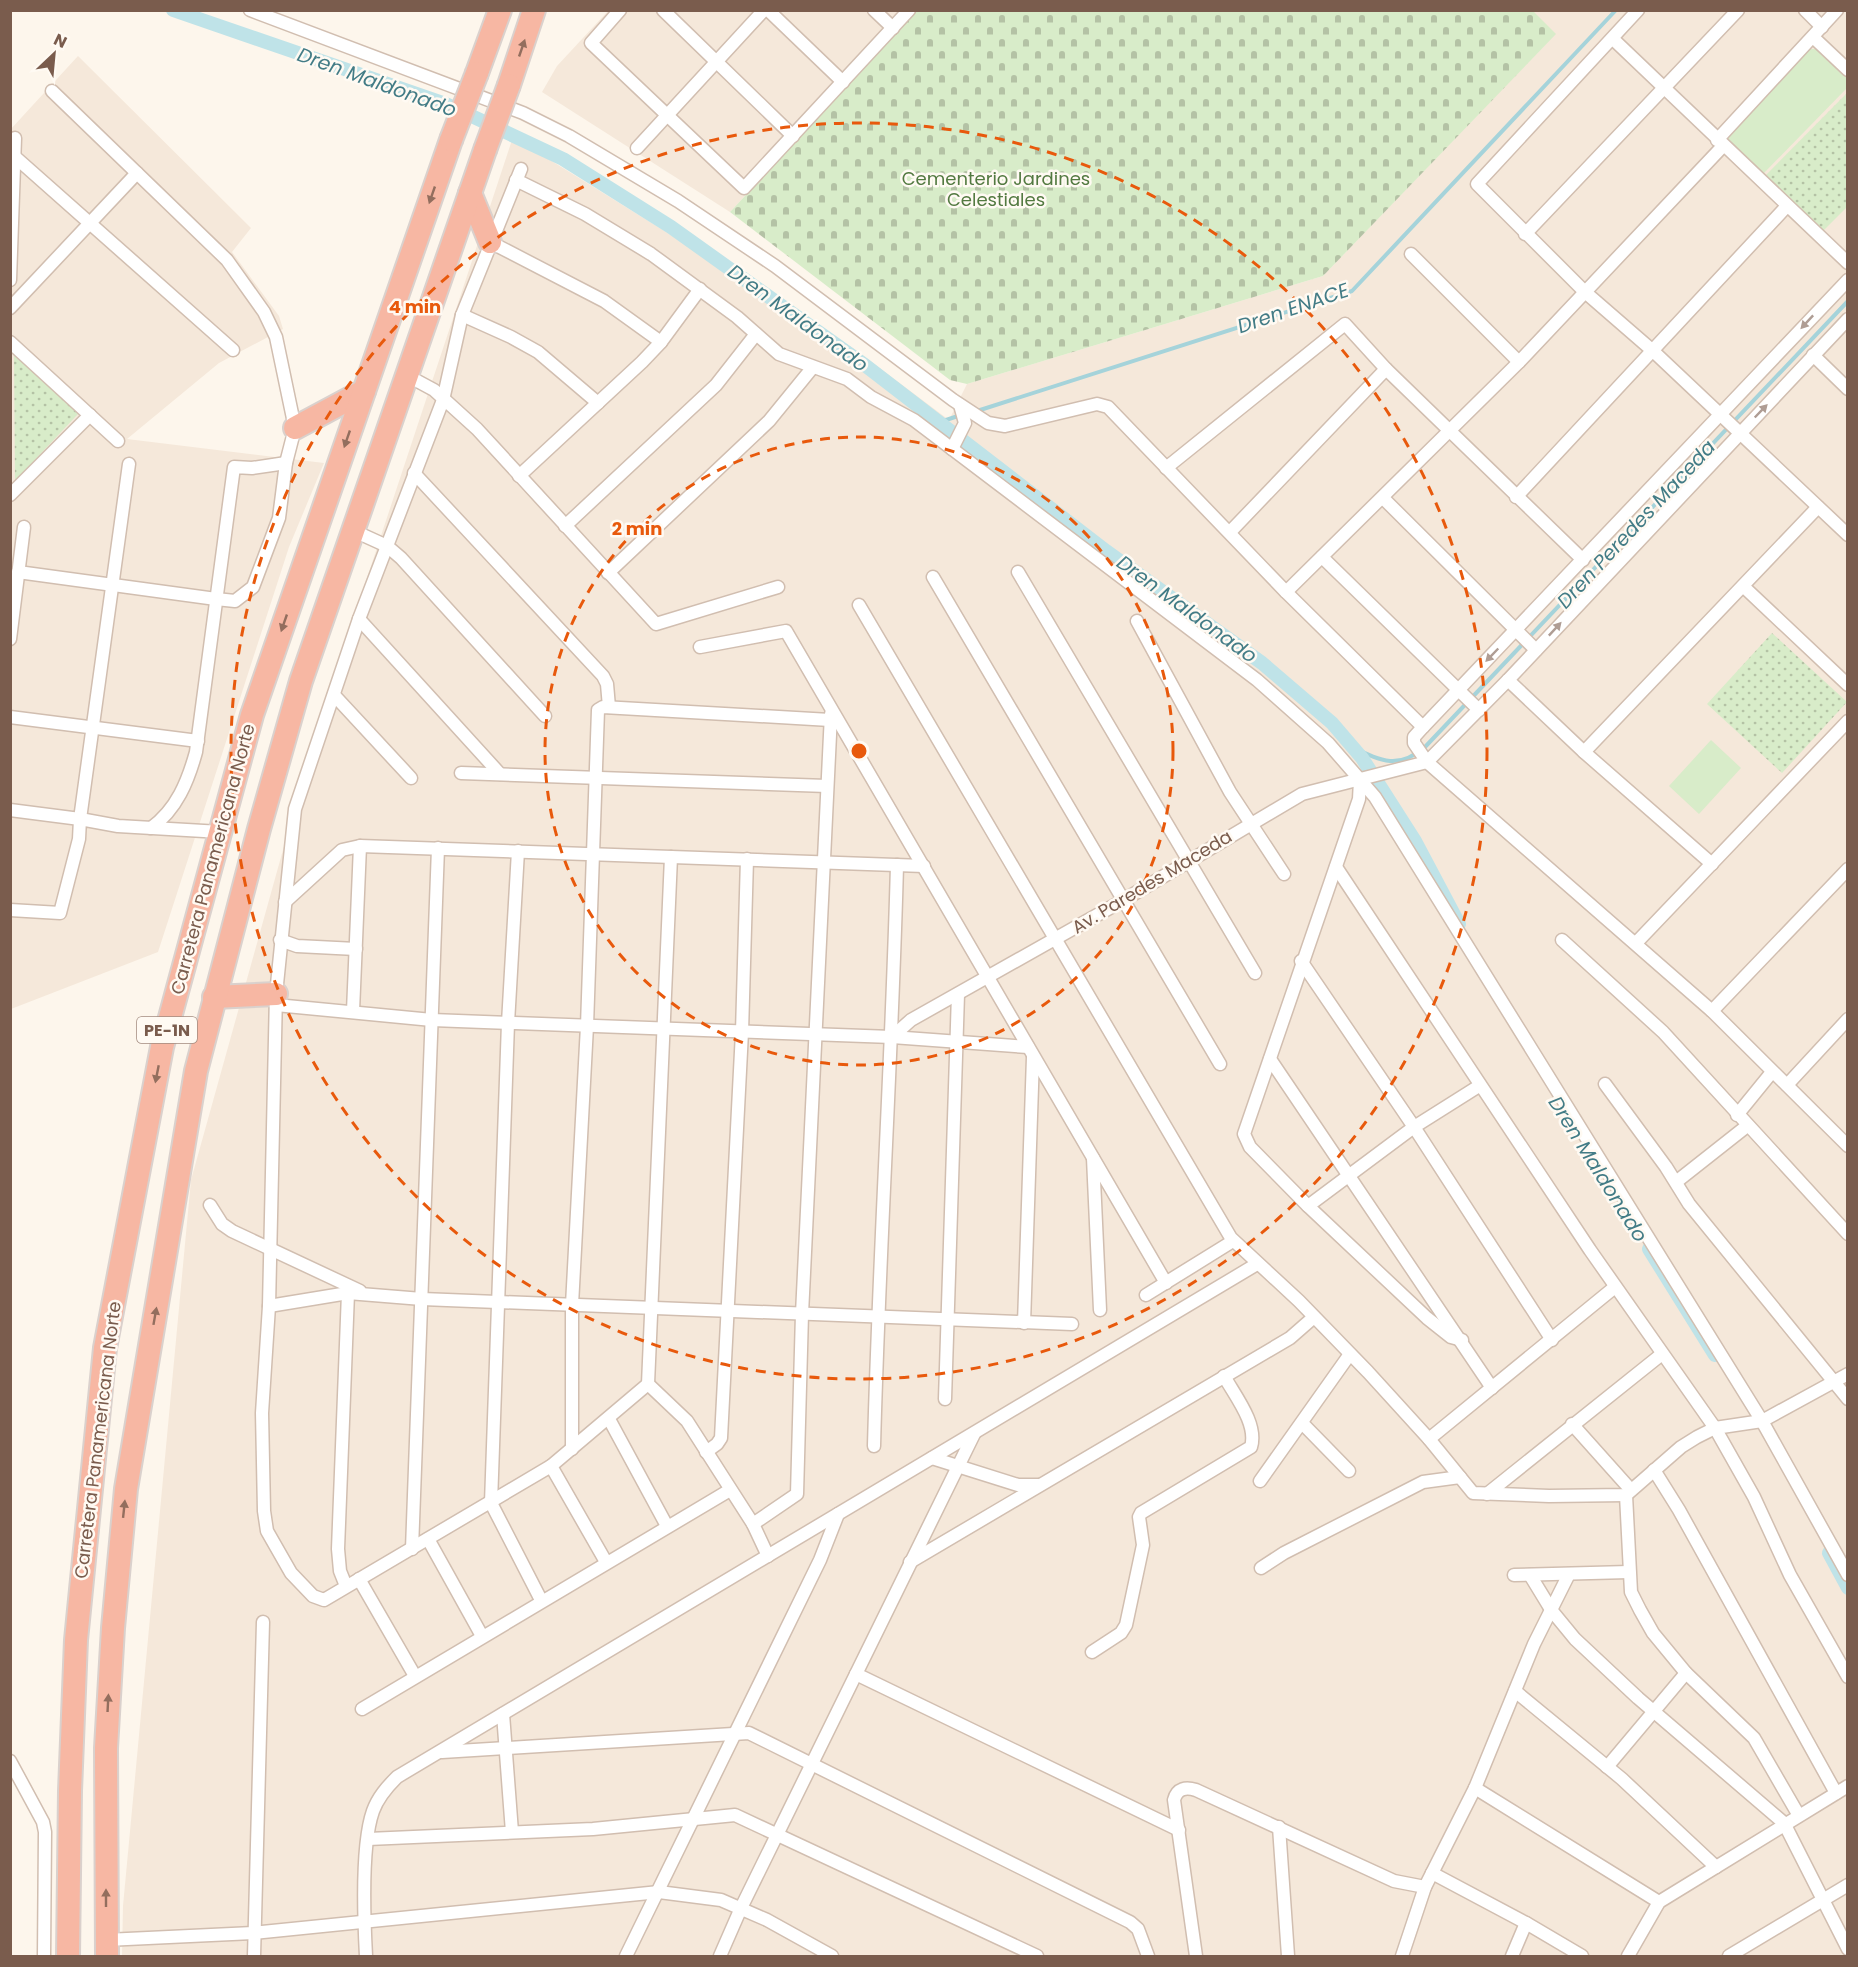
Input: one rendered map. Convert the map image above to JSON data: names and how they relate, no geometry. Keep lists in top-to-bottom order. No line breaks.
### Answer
{"streets":{"highway":["Carretera Panamericana Norte","PE-1N"],"street":["Av. Paredes Maceda"]},"water":["Dren Maldonado","Dren ENACE","Dren Peredes Maceda"],"parks":["Cementerio Jardines Celestiales"],"north":"top right","rings":["4 min","2 min"]}
